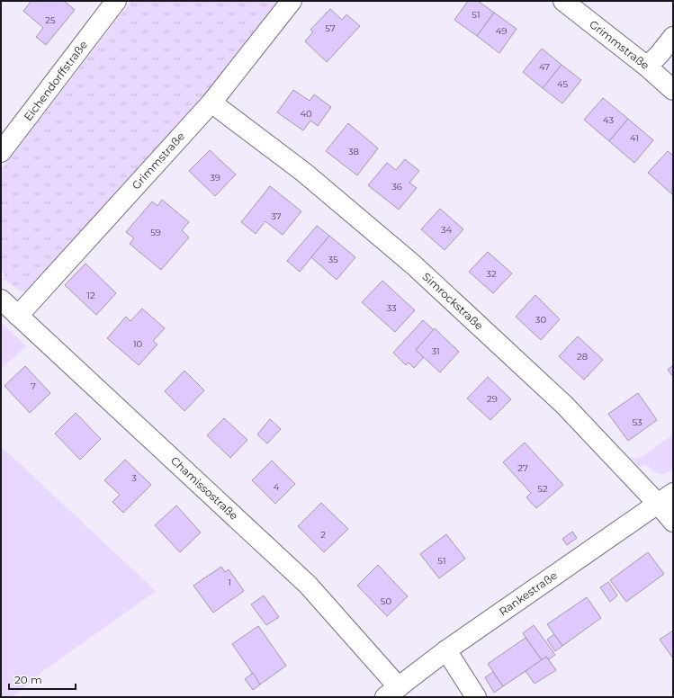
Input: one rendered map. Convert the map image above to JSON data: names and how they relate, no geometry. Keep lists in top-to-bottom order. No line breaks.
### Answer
{"streets":{"street":["Grimmstraße","Eichendorffstraße","Simrockstraße","Chamissostraße","Rankestraße"]},"crossings":[["Grimmstraße","Simrockstraße"],["Grimmstraße","Chamissostraße"],["Simrockstraße","Rankestraße"],["Chamissostraße","Rankestraße"]],"house_numbers":["51","25","57","49","47","45","40","43","41","38","39","36","37","34","59","35","32","12","33","30","10","31","28","7","29","53","27","3","4","52","2","51","1","50"],"scale_bar":"20 m"}
